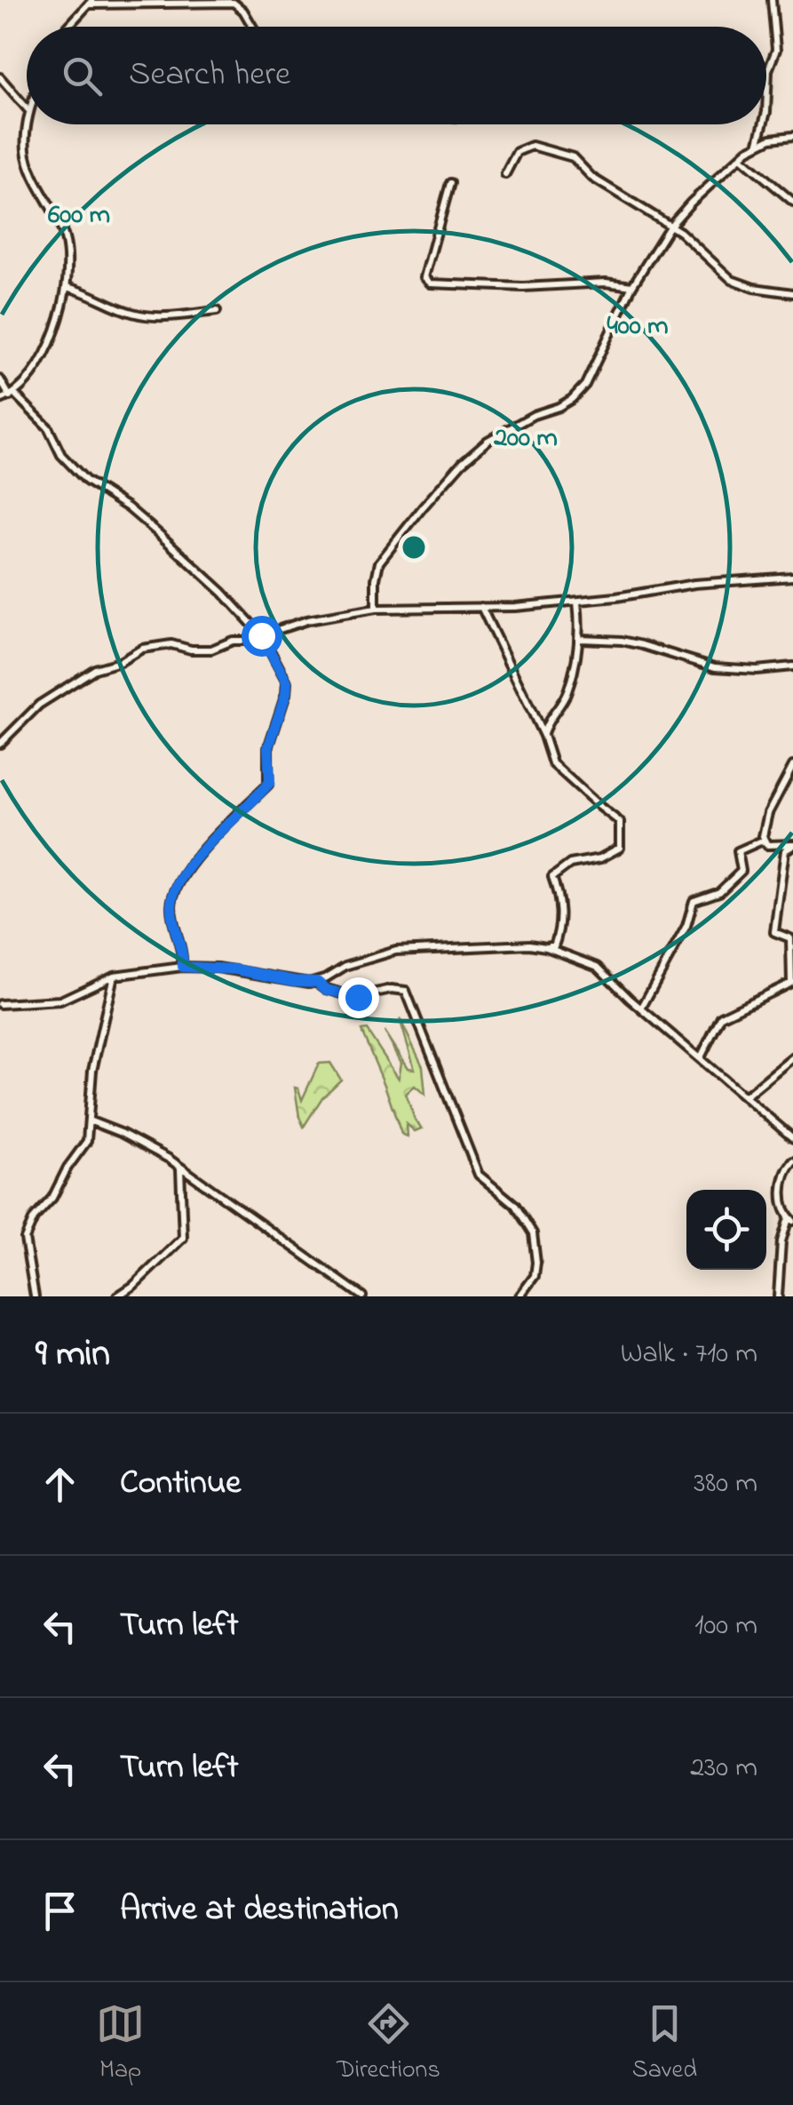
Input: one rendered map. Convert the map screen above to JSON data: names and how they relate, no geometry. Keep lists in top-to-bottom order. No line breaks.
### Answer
{"page":{"search":"Search here","heading":["9 min","Walk · 710 m"],"list":[["Continue","380 m"],["Turn left","100 m"],["Turn left","230 m"],"Arrive at destination"],"nav":["Map","Directions","Saved"]},"rings":["600 m","400 m","200 m"]}
